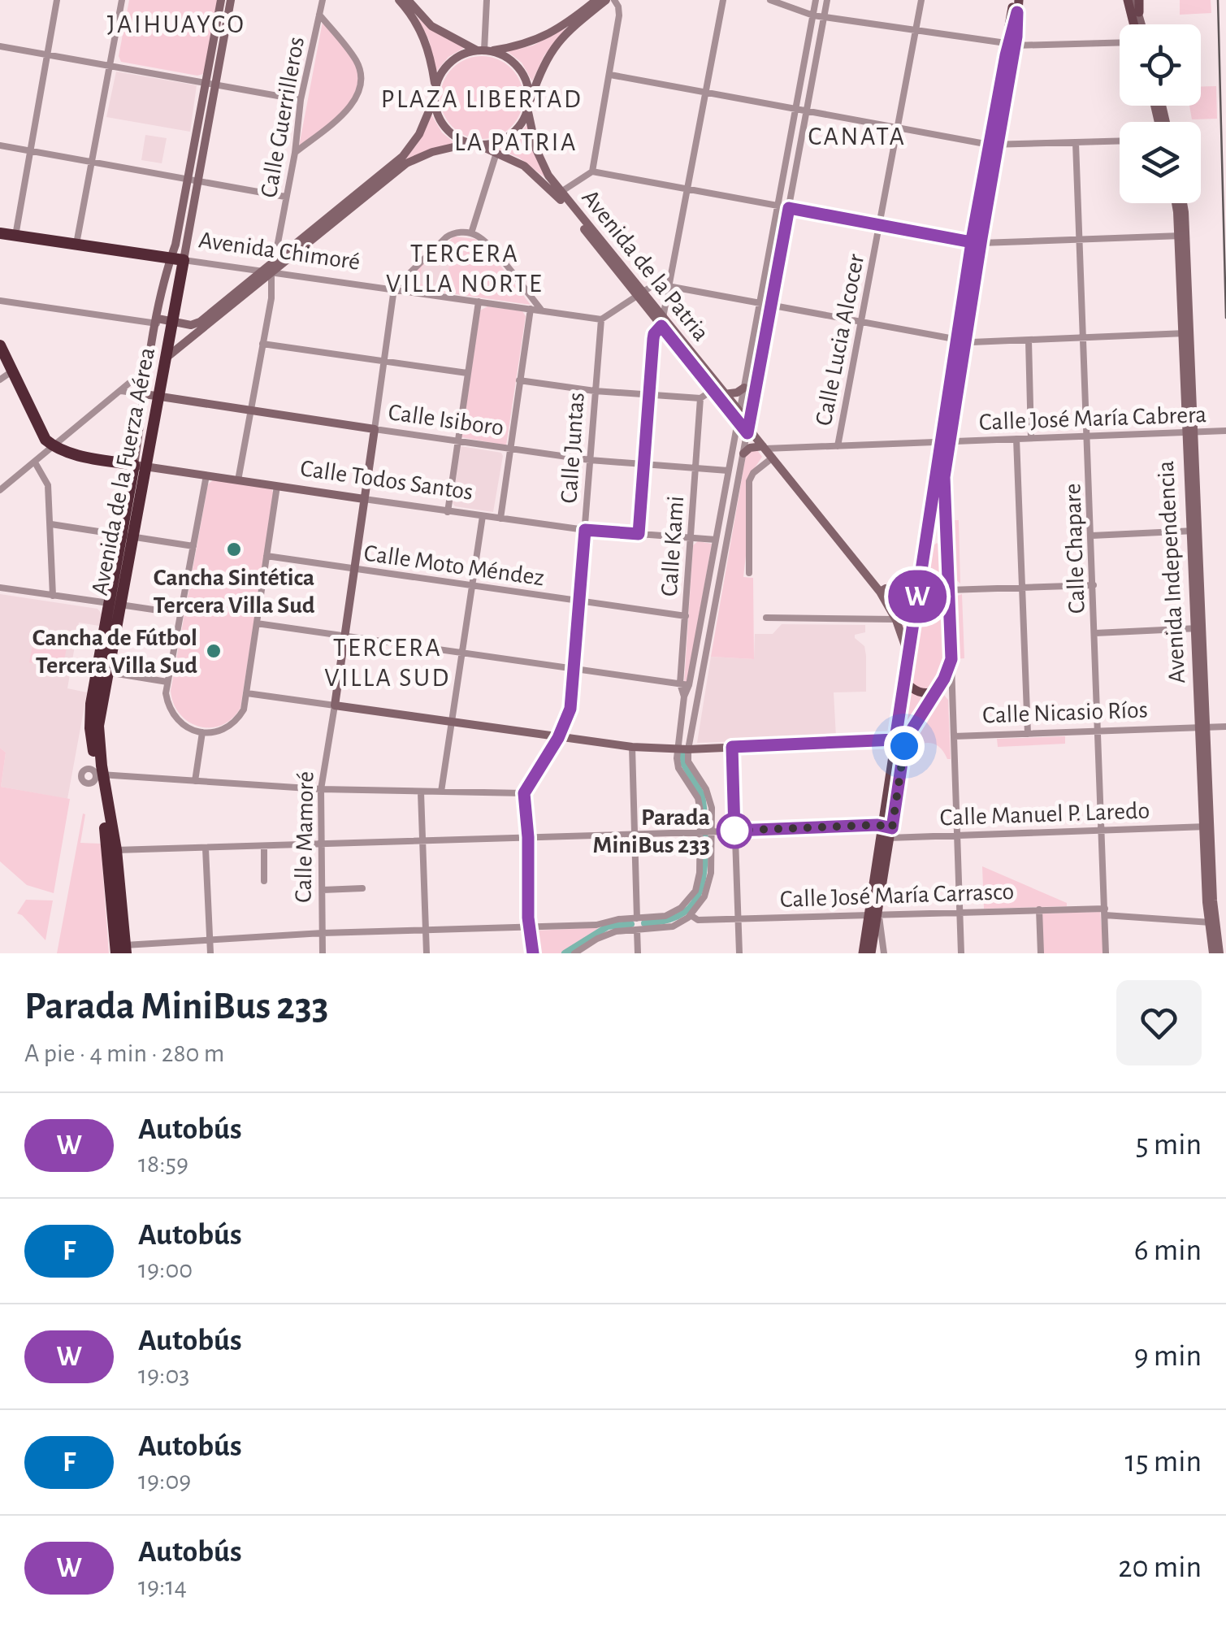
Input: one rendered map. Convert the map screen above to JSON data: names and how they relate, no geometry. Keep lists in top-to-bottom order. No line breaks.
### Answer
{"streets":{"highway":["Avenida Chimoré","Avenida de la Fuerza Aérea","Calle Todos Santos"],"main road":["Avenida de la Patria","Calle Isiboro","Avenida Independencia","Calle Mamoré"],"street":["Calle Guerrilleros","Calle Lucia Alcocer","Calle José María Cabrera","Calle Juntas","Calle Kami","Calle Chapare","Calle Moto Méndez","Calle Nicasio Ríos","Calle Manuel P. Laredo","Calle José María Carrasco"]},"crossings":[["Calle Guerrilleros","Avenida Chimoré"],["Calle Guerrilleros","Calle Isiboro"],["Calle Guerrilleros","Calle Todos Santos"],["Avenida Chimoré","Calle Juntas"],["Avenida Chimoré","Avenida de la Fuerza Aérea"],["Avenida Chimoré","Calle Mamoré"],["Avenida de la Patria","Calle José María Cabrera"],["Calle Lucia Alcocer","Calle José María Cabrera"],["Calle José María Cabrera","Calle Chapare"],["Calle José María Cabrera","Avenida Independencia"],["Calle Isiboro","Calle Juntas"],["Calle Isiboro","Avenida de la Fuerza Aérea"],["Calle Isiboro","Calle Kami"],["Calle Isiboro","Calle Mamoré"],["Calle Juntas","Calle Todos Santos"],["Calle Juntas","Calle Moto Méndez"],["Avenida de la Fuerza Aérea","Calle Todos Santos"],["Avenida de la Fuerza Aérea","Calle Manuel P. Laredo"],["Calle Todos Santos","Calle Kami"],["Calle Todos Santos","Calle Mamoré"],["Calle Kami","Calle Moto Méndez"],["Calle Chapare","Calle Nicasio Ríos"],["Calle Chapare","Calle Manuel P. Laredo"],["Calle Chapare","Calle José María Carrasco"],["Calle Moto Méndez","Calle Mamoré"],["Avenida Independencia","Calle Nicasio Ríos"],["Avenida Independencia","Calle Manuel P. Laredo"],["Avenida Independencia","Calle José María Carrasco"],["Calle Manuel P. Laredo","Calle Mamoré"]],"districts":["JAIHUAYCO","PLAZA LIBERTAD","CANATA","LA PATRIA","TERCERA VILLA NORTE","TERCERA VILLA SUD"],"places":["Cancha Sintética Tercera Villa Sud","Cancha de Fútbol Tercera Villa Sud","Parada MiniBus 233"],"lines":["bus line W"],"page":{"on_map":"W","heading":["Parada MiniBus 233","A pie · 4 min · 280 m"],"list":[{"mark":"W","name":"Autobús","note":"18:59","value":"5 min"},{"mark":"F","name":"Autobús","note":"19:00","value":"6 min"},{"mark":"W","name":"Autobús","note":"19:03","value":"9 min"},{"mark":"F","name":"Autobús","note":"19:09","value":"15 min"},{"mark":"W","name":"Autobús","note":"19:14","value":"20 min"}]}}
